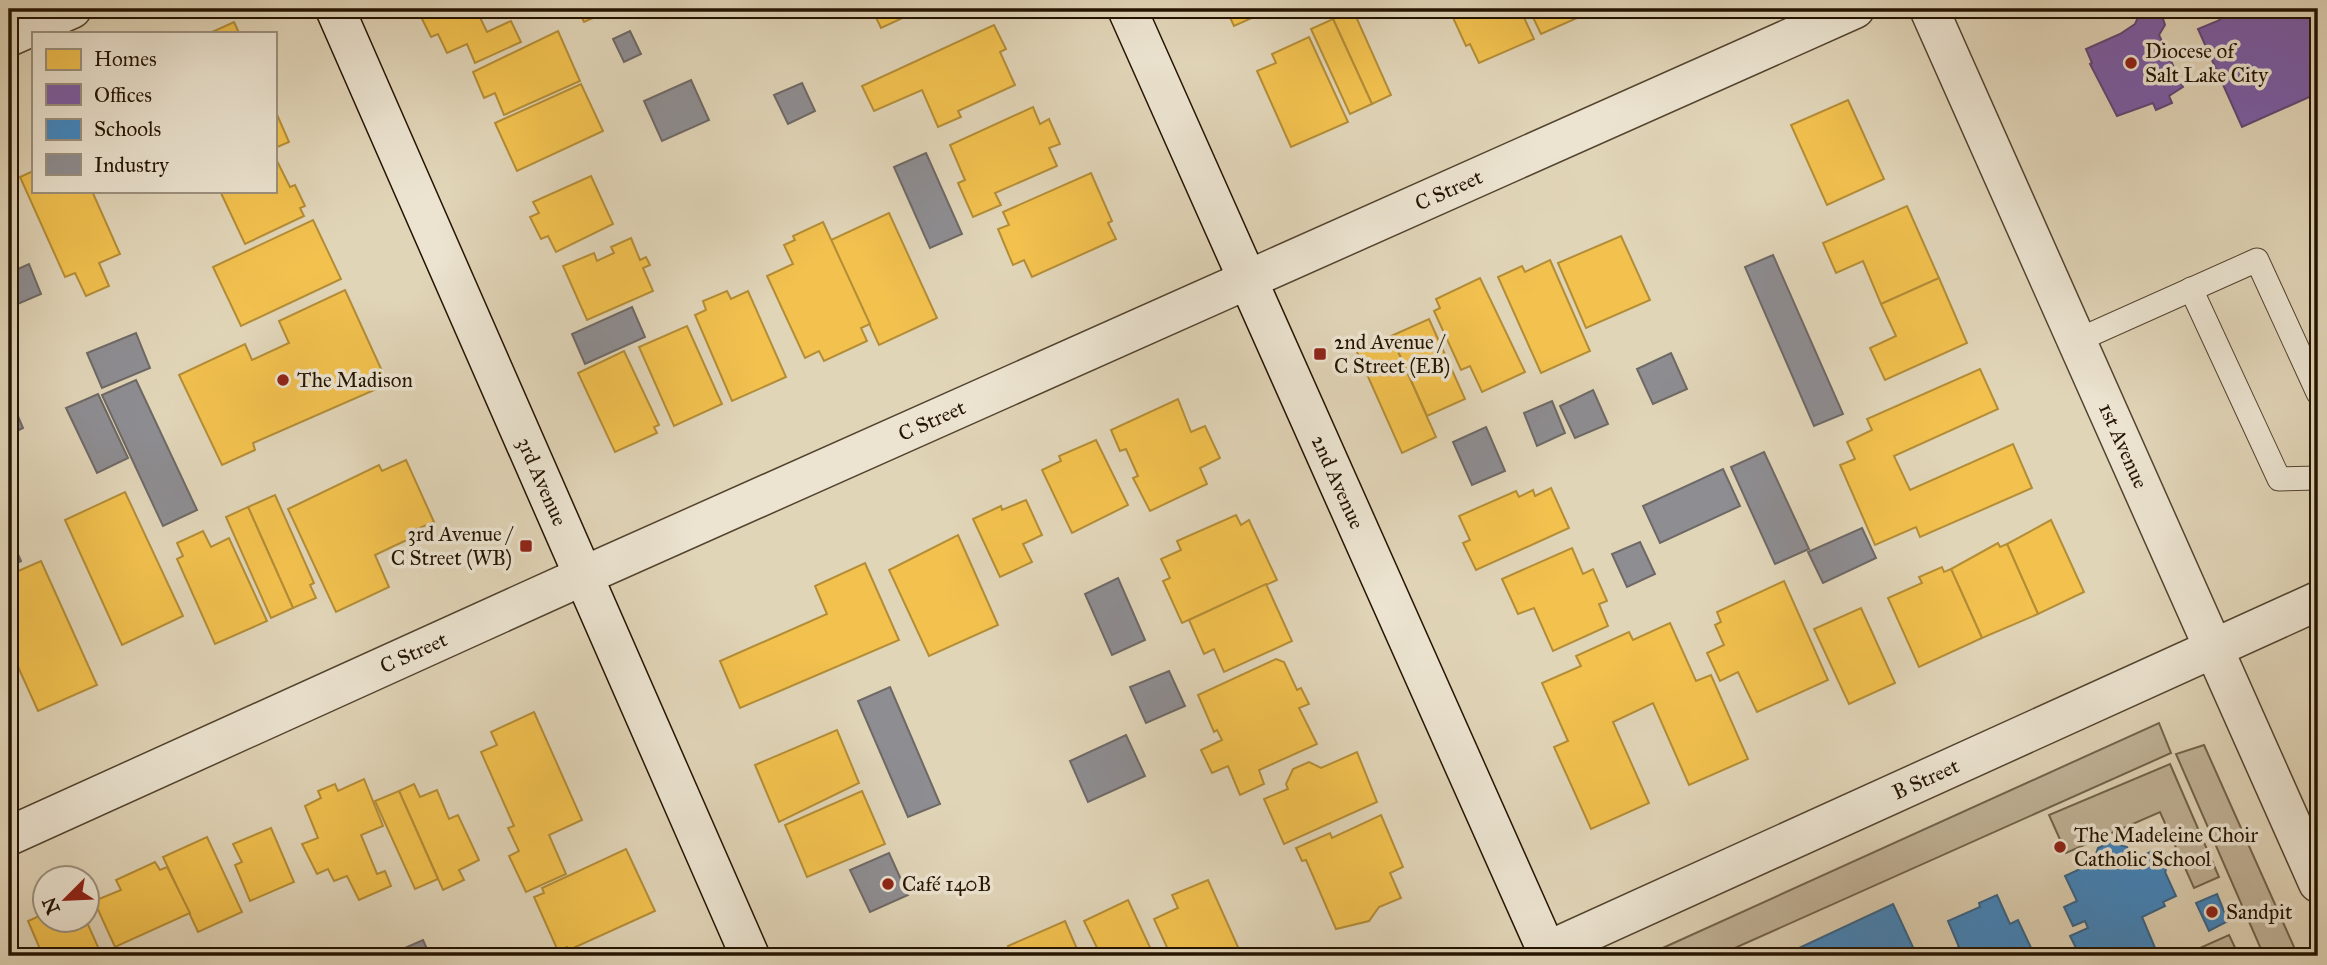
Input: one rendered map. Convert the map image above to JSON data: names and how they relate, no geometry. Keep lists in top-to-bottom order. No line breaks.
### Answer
{"streets":{"street":["C Street","1st Avenue","2nd Avenue","3rd Avenue","B Street"]},"crossings":[["C Street","2nd Avenue"],["C Street","3rd Avenue"],["1st Avenue","B Street"],["2nd Avenue","B Street"]],"places":{"other":["Diocese of Salt Lake City","The Madison","The Madeleine Choir Catholic School","Café 140B","Sandpit"],"transit":["2nd Avenue / C Street (EB)","3rd Avenue / C Street (WB)"]},"legend":["Homes","Offices","Schools","Industry"],"north":"bottom left"}
